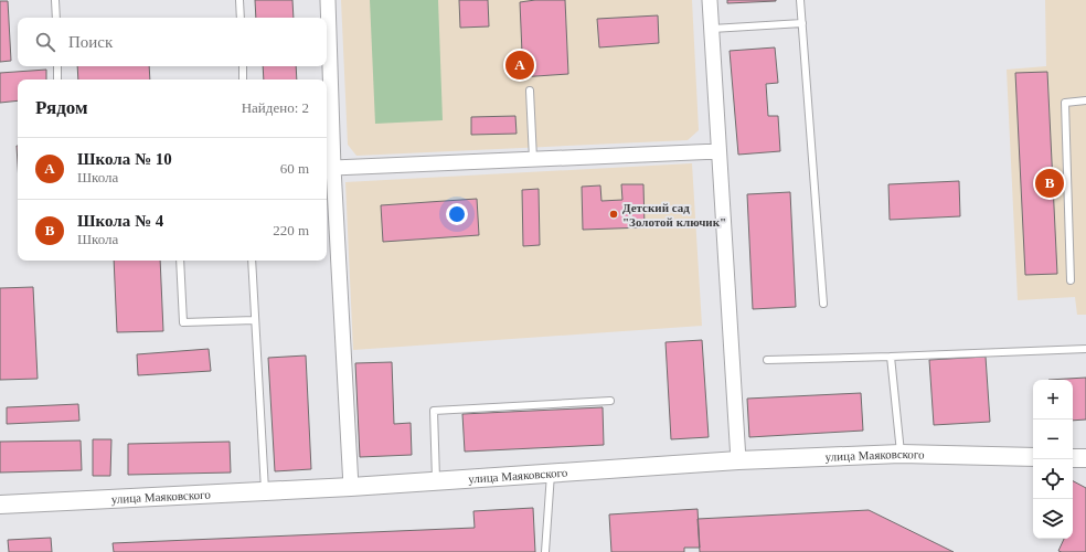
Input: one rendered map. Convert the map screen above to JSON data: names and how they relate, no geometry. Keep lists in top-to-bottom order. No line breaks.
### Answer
{"streets":{"street":["улица Маяковского"]},"places":["Детский сад \"Золотой ключик\""],"page":{"search":"Поиск","pins":["A","B"],"heading":["Рядом","Найдено: 2"],"list":[{"mark":"A","name":"Школа № 10","note":"Школа","value":"60 m"},{"mark":"B","name":"Школа № 4","note":"Школа","value":"220 m"}],"map_buttons":["+","−"]}}
